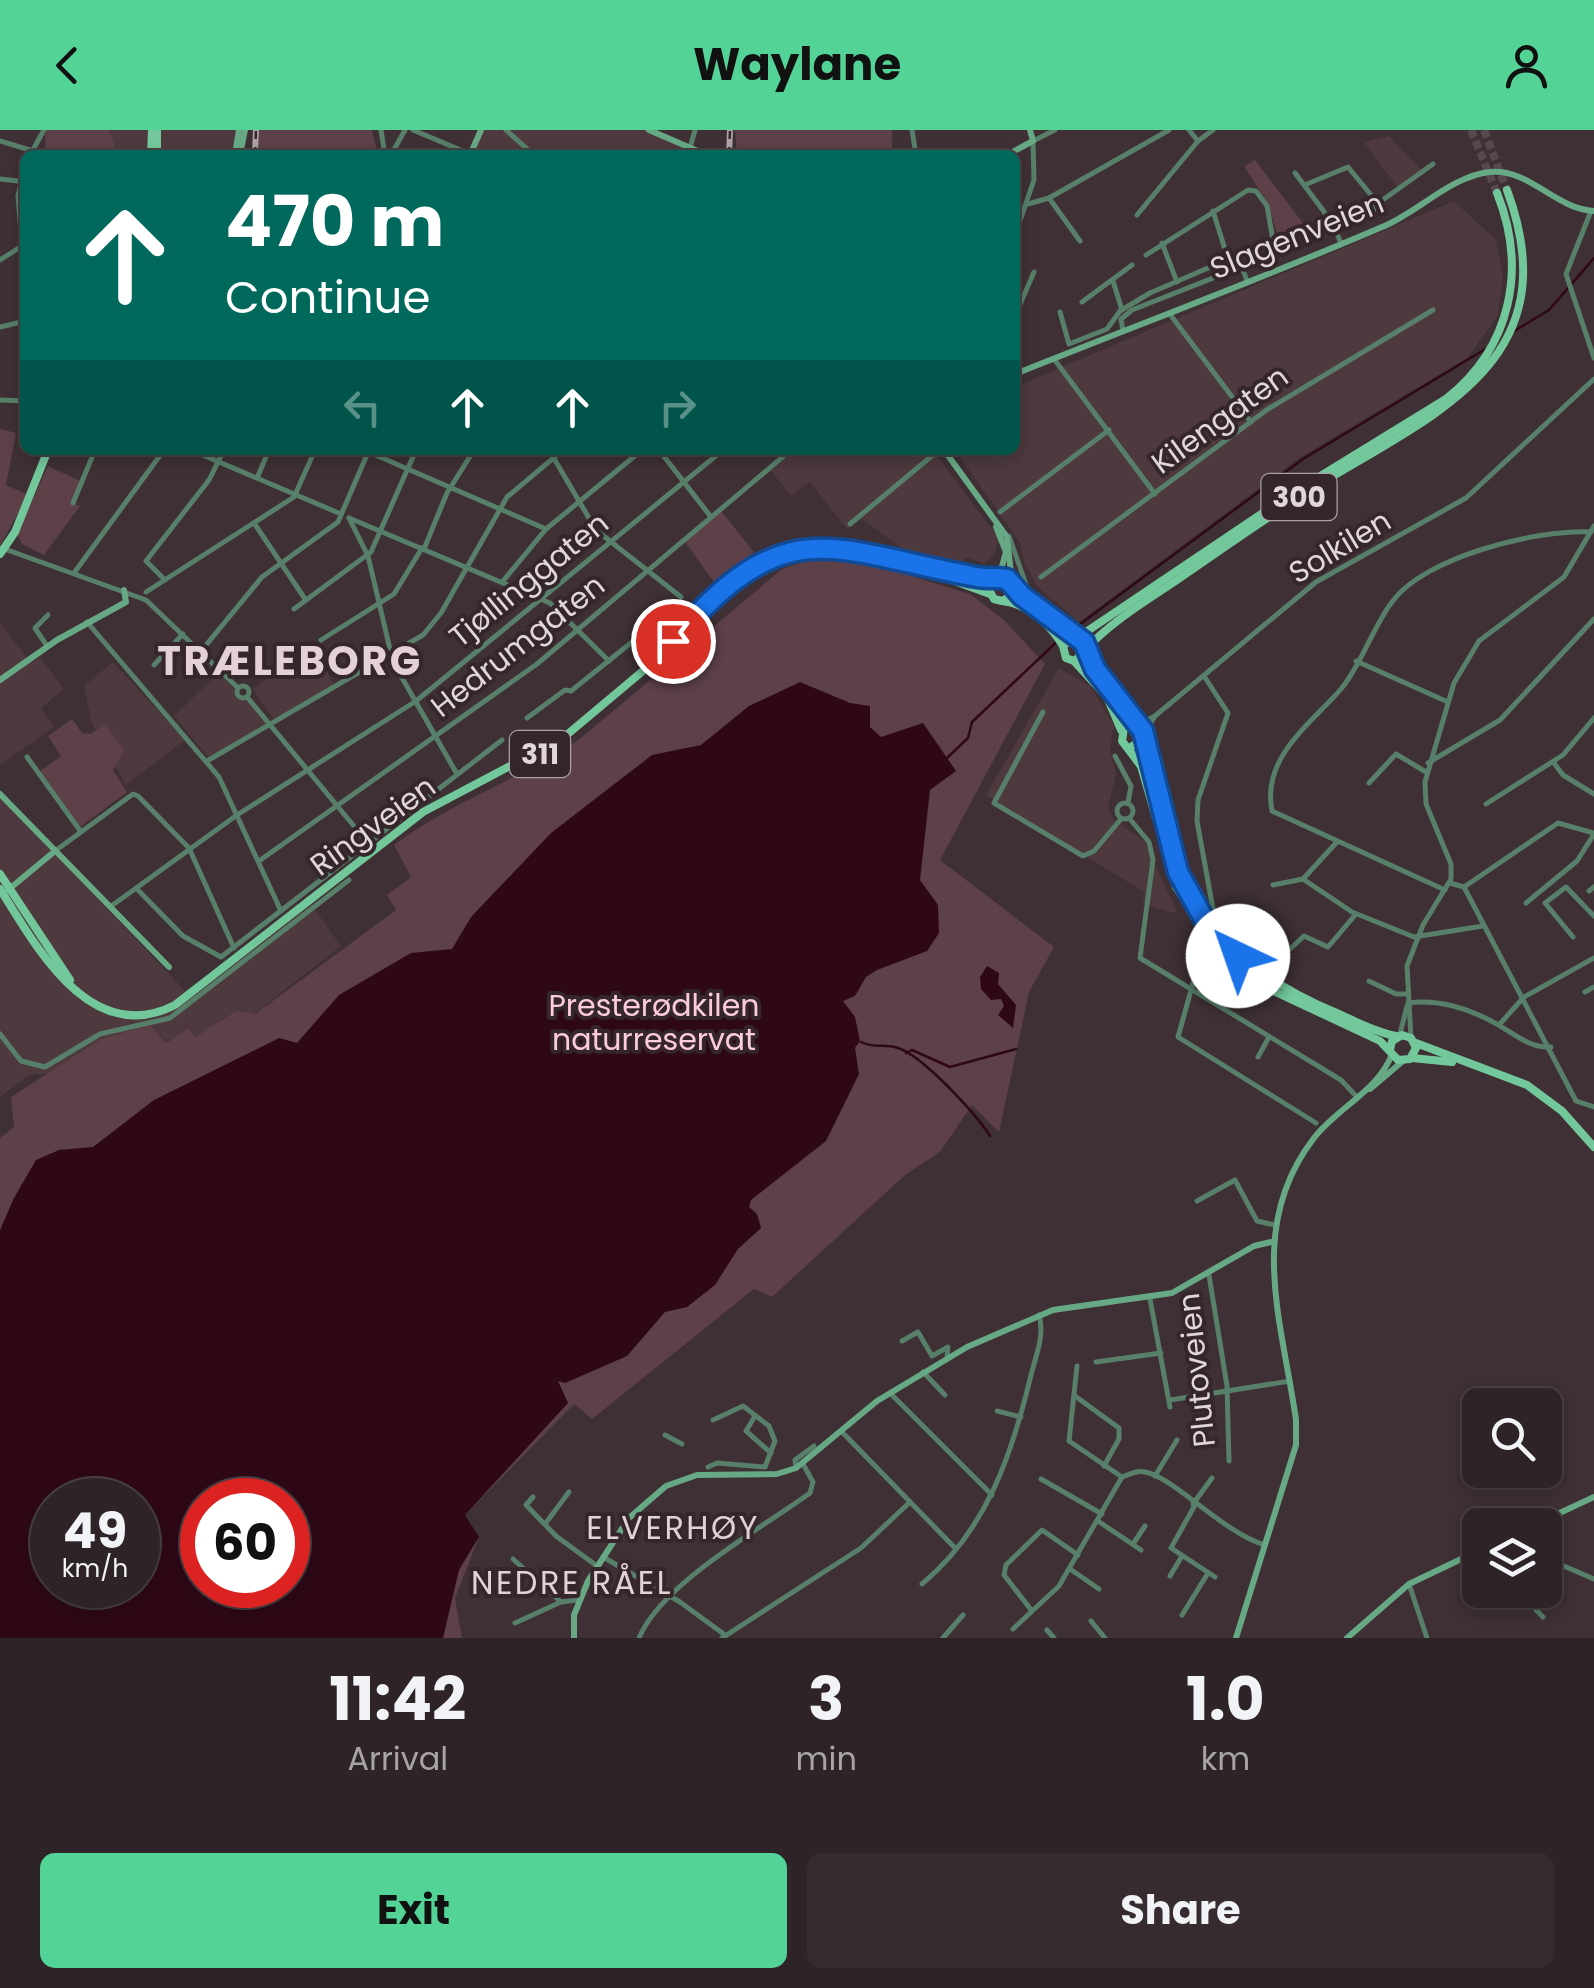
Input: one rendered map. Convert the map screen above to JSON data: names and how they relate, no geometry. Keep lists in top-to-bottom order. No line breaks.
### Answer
{"streets":{"main road":["Slagenveien","300","311","Ringveien"],"street":["Kilengaten","Solkilen","Tjøllinggaten","Hedrumgaten","Plutoveien"]},"crossings":[["300","311"],["300","Ringveien"],["Solkilen","311"],["311","Ringveien"]],"districts":["TRÆLEBORG","ELVERHØY","NEDRE RÅEL"],"parks":["Presterødkilen naturreservat"],"page":{"header":"Waylane","turn":["470 m","Continue"],"speed":"49 km/h","limit":"60","eta":["11:42","Arrival","3","min","1.0","km"],"buttons":["Exit","Share"]}}
